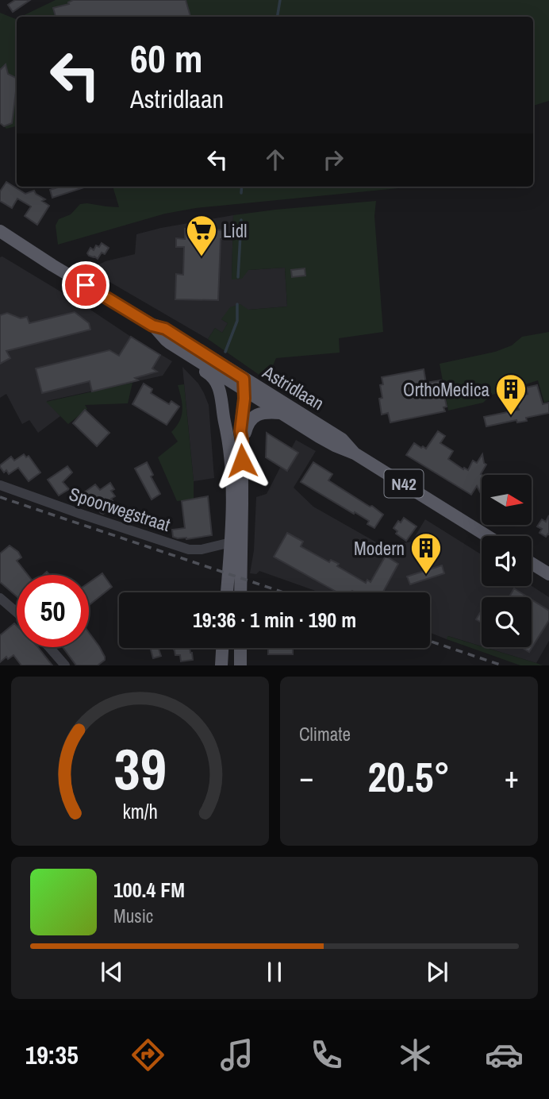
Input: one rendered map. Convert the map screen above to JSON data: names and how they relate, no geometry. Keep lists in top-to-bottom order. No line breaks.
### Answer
{"streets":{"main road":["Astridlaan","N42"],"street":["Spoorwegstraat"]},"places":{"supermarket":["Lidl"],"building":["OrthoMedica","Modern"]},"north":"right","page":{"turn":["60 m","Astridlaan"],"limit":"50","trip":"19:36 · 1 min · 190 m","tile":"Climate","heat":["−","20.5°","+"],"song":["100.4 FM","Music"],"tabs":"19:35","gauge":["39","km/h"]}}
